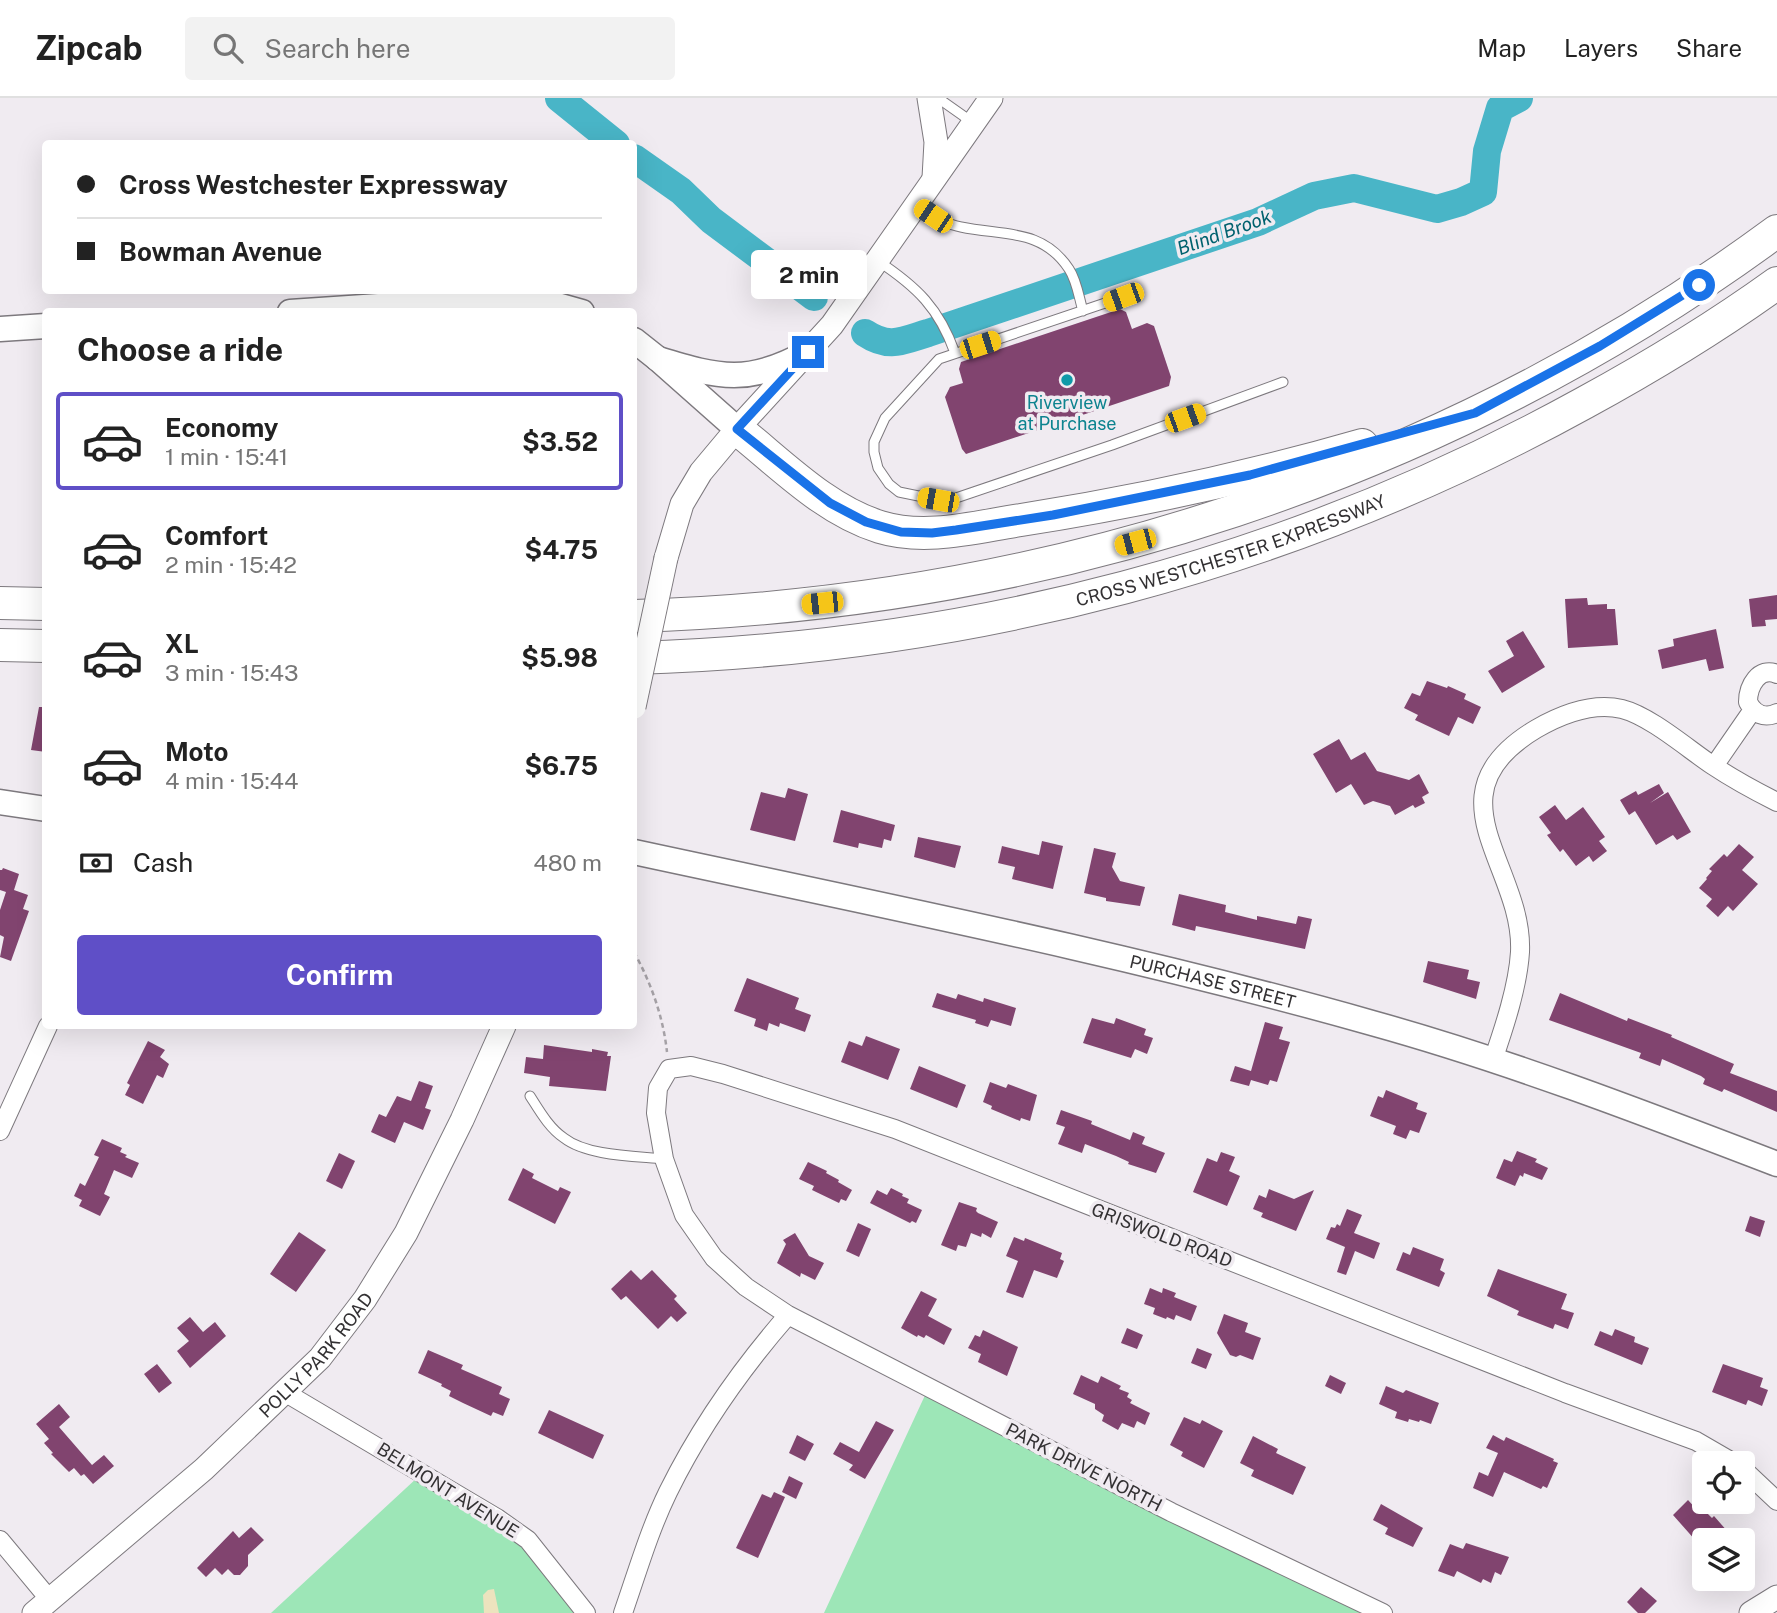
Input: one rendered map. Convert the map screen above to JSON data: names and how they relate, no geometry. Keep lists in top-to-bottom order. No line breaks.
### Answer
{"streets":{"highway":["CROSS WESTCHESTER EXPRESSWAY"],"main road":["PURCHASE STREET"],"street":["GRISWOLD ROAD","POLLY PARK ROAD","PARK DRIVE NORTH","BELMONT AVENUE"]},"crossings":[["POLLY PARK ROAD","BELMONT AVENUE"]],"water":["Blind Brook"],"places":["Riverview at Purchase"],"page":{"header":"Zipcab","search":"Search here","nav":["Map","Layers","Share"],"banner":["Cross Westchester Expressway","Bowman Avenue"],"bubble":"2 min","heading":"Choose a ride","list":[{"name":"Economy","note":"1 min · 15:41","value":"$3.52"},{"name":"Comfort","note":"2 min · 15:42","value":"$4.75"},{"name":"XL","note":"3 min · 15:43","value":"$5.98"},{"name":"Moto","note":"4 min · 15:44","value":"$6.75"}],"pay":["Cash","480 m"],"buttons":"Confirm"}}
